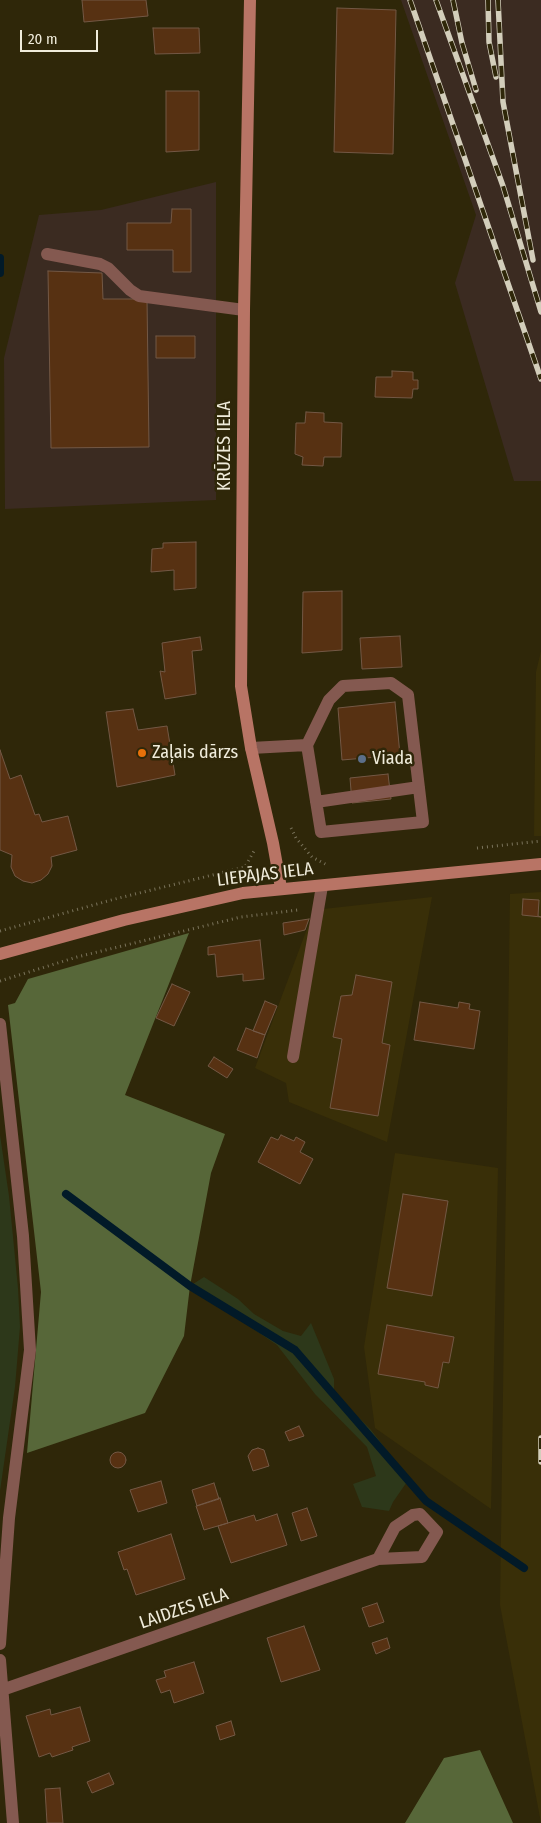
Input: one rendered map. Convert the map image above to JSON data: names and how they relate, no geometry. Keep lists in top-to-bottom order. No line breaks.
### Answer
{"streets":{"street":["KRŪZES IELA","LIEPĀJAS IELA","LAIDZES IELA"]},"crossings":[["KRŪZES IELA","LIEPĀJAS IELA"]],"places":["Zaļais dārzs","Viada"],"scale_bar":"20 m"}
